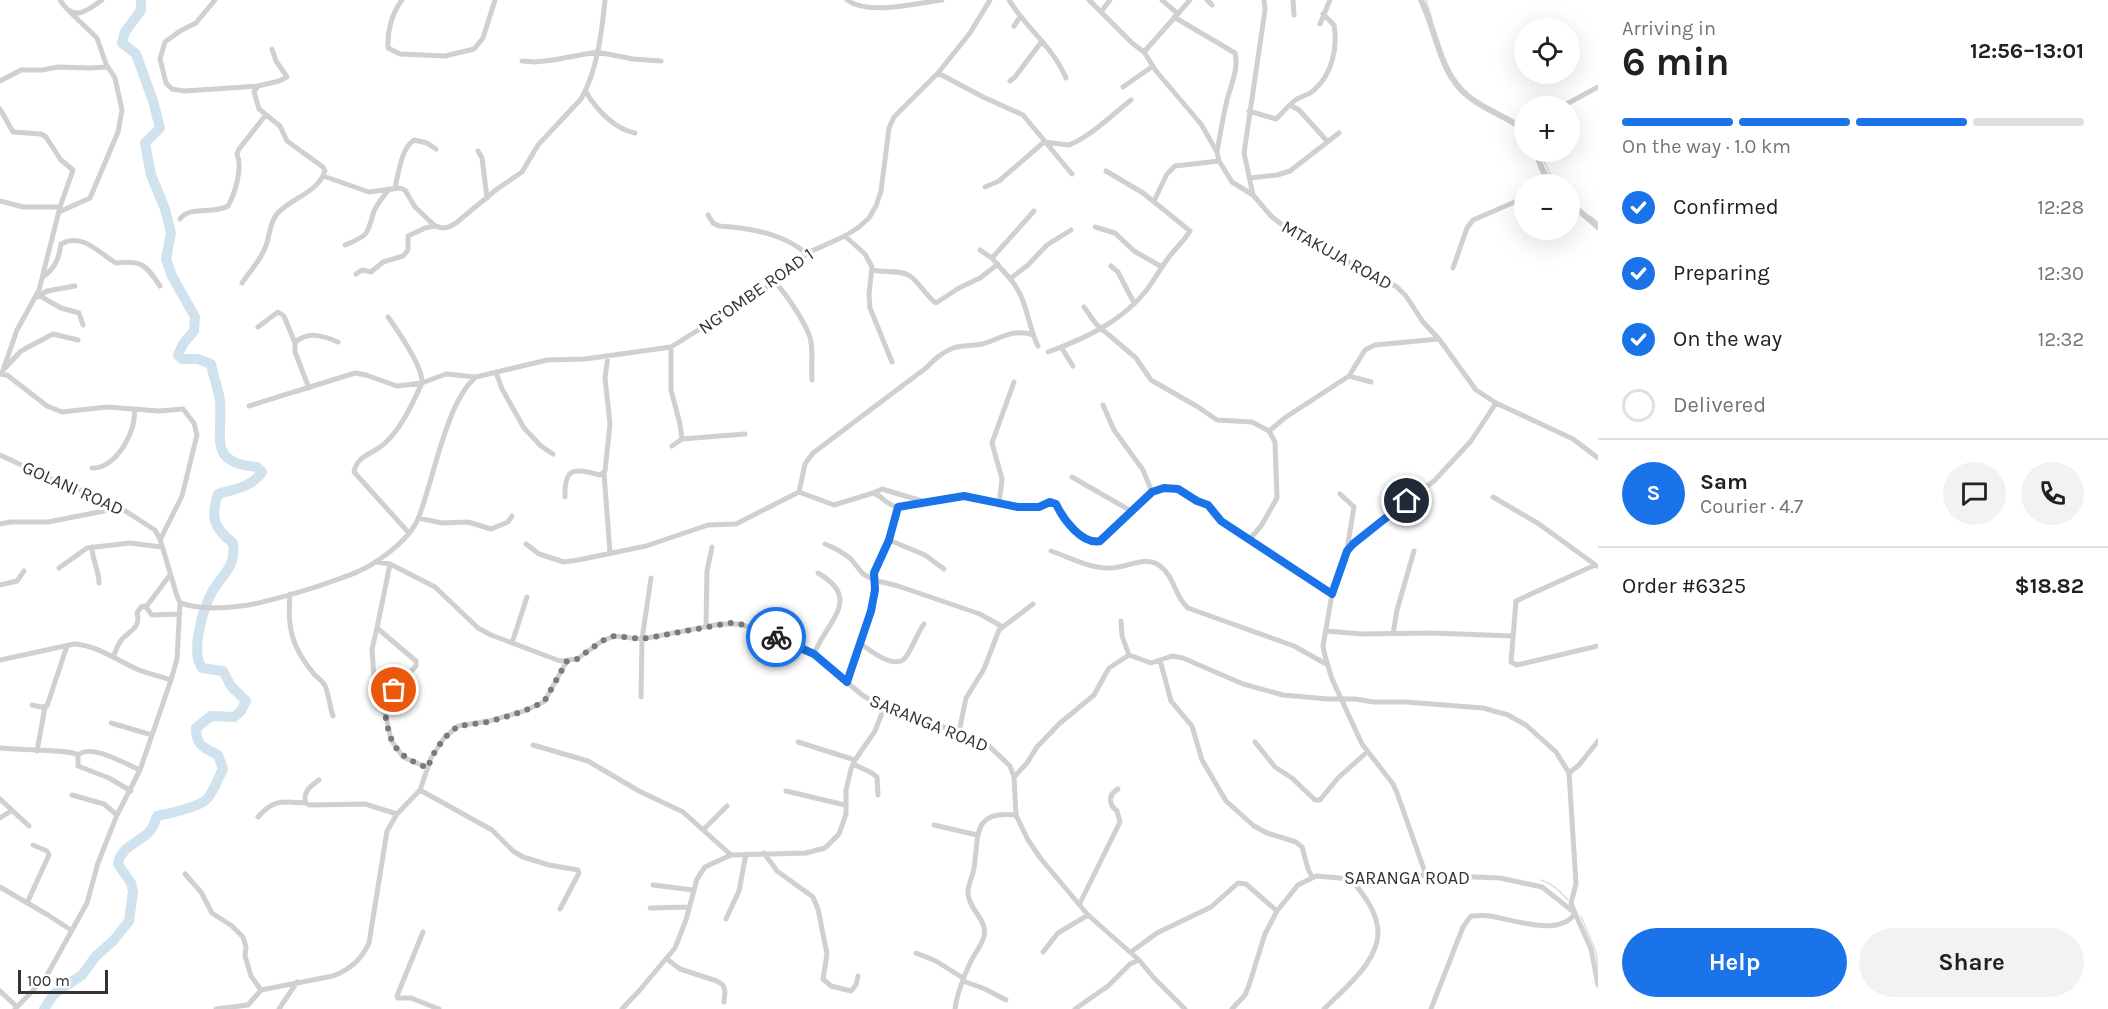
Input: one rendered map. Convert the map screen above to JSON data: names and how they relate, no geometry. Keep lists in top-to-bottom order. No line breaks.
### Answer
{"streets":{"street":["MTAKUJA ROAD","NG’OMBE ROAD 1","GOLANI ROAD","SARANGA ROAD"]},"scale_bar":"100 m","page":{"heading":["6 min","Arriving in","12:56–13:01"],"panel":["Sam","Courier · 4.7","Order #6325","$18.82"],"map_buttons":["+","−"],"bar":"On the way · 1.0 km","list":[["Confirmed","12:28"],["Preparing","12:30"],["On the way","12:32"],"Delivered"],"round":"S","buttons":["Help","Share"],"scale":"100 m"}}
